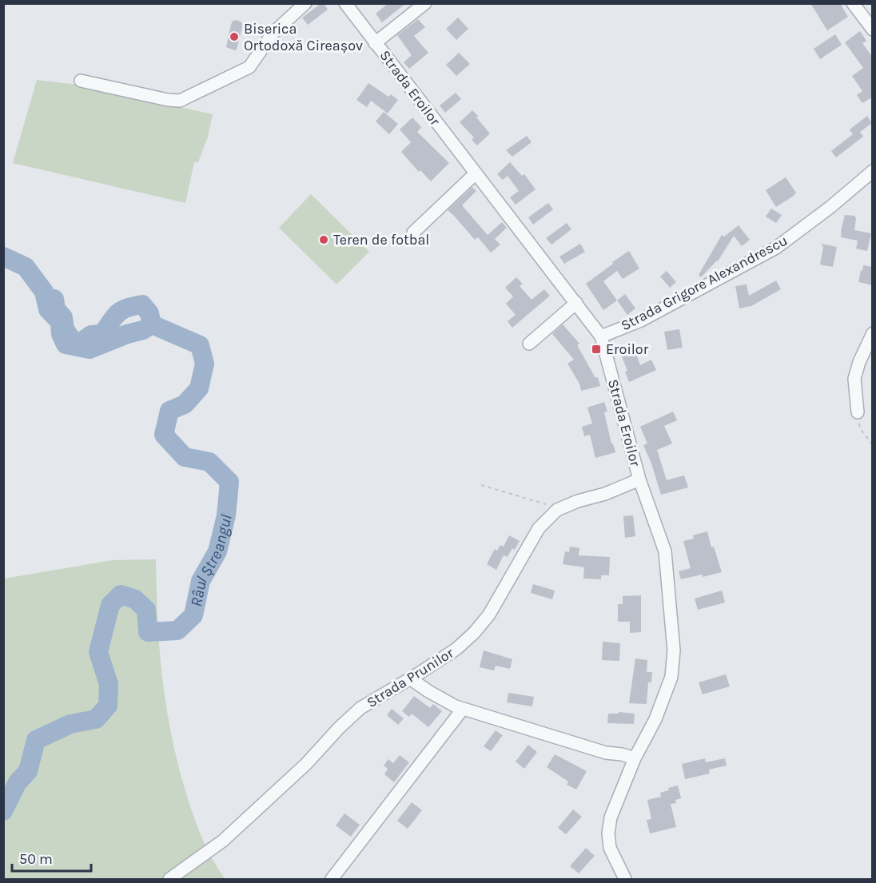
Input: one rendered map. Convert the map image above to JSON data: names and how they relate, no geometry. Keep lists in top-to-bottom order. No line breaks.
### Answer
{"streets":{"street":["Strada Eroilor","Strada Grigore Alexandrescu","Strada Prunilor"]},"crossings":[["Strada Eroilor","Strada Grigore Alexandrescu"],["Strada Eroilor","Strada Prunilor"]],"water":["Râul Ștreangul"],"places":{"other":["Biserica Ortodoxă Cireașov","Teren de fotbal"],"transit":["Eroilor"]},"scale_bar":"50 m"}
